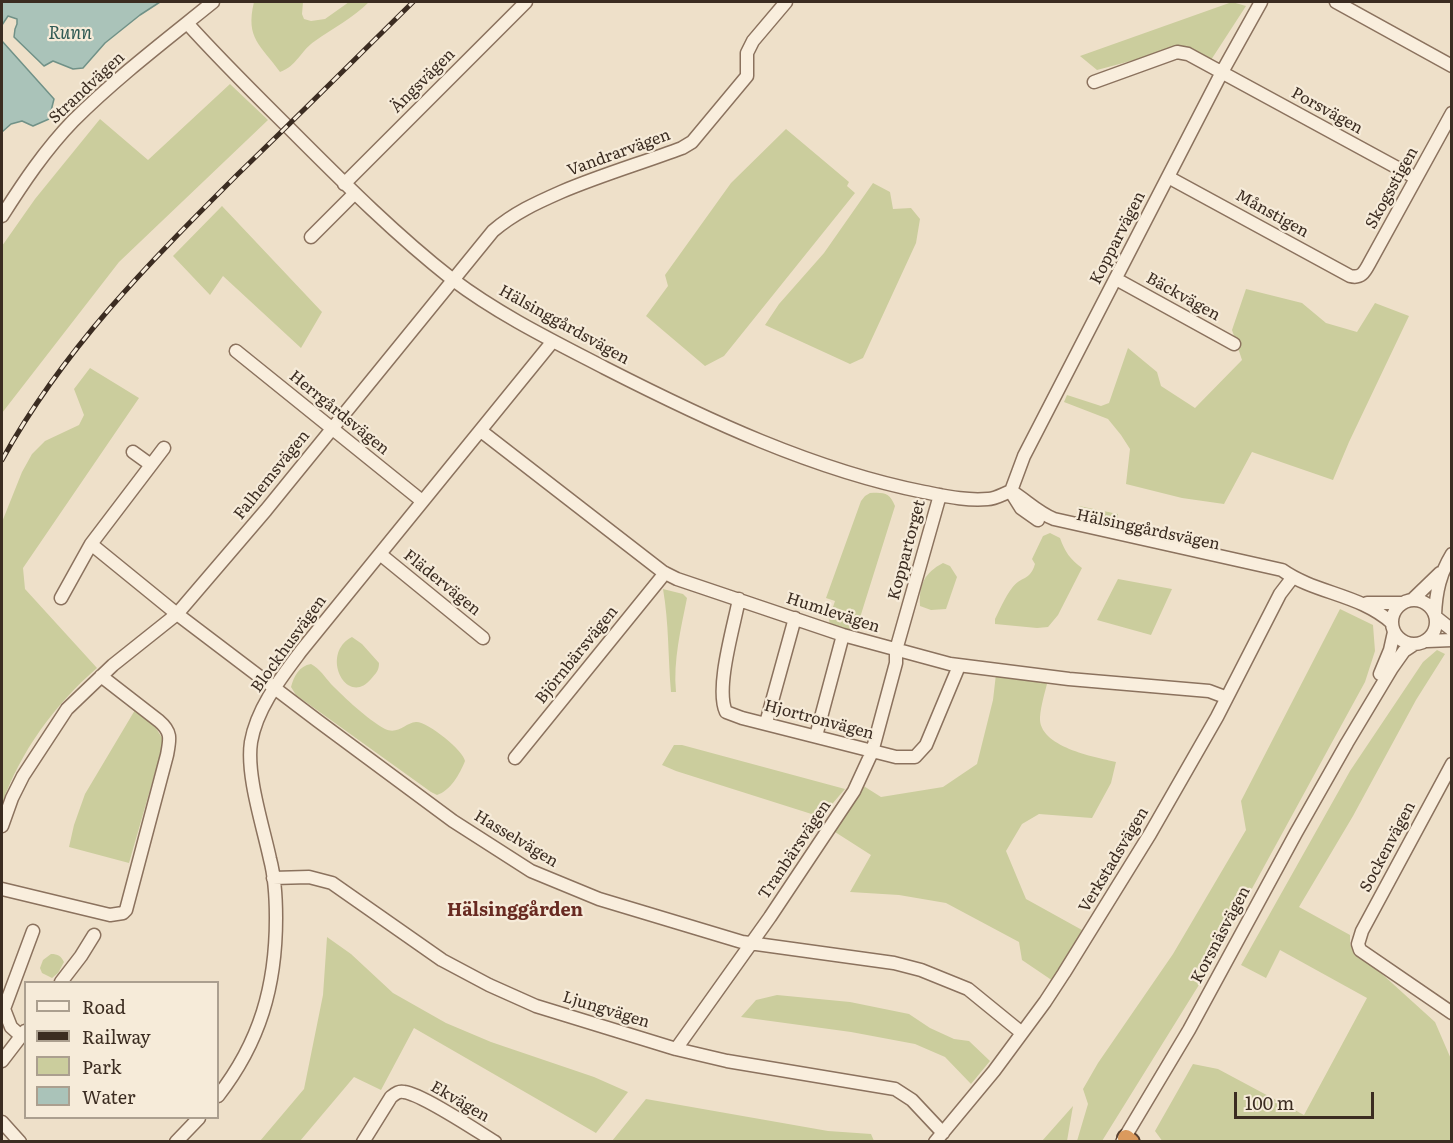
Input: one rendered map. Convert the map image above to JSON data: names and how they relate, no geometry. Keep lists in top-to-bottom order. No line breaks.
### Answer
{"streets":{"street":["Ängsvägen","Strandvägen","Porsvägen","Vandrarvägen","Skogsstigen","Månstigen","Kopparvägen","Bäckvägen","Hälsinggårdsvägen","Herrgårdsvägen","Falhemsvägen","Koppartorget","Flädervägen","Humlevägen","Blockhusvägen","Björnbärsvägen","Hjortronvägen","Hasselvägen","Sockenvägen","Tranbärsvägen","Verkstadsvägen","Korsnäsvägen","Ljungvägen","Ekvägen"]},"crossings":[["Ängsvägen","Hälsinggårdsvägen"],["Strandvägen","Hälsinggårdsvägen"],["Porsvägen","Skogsstigen"],["Porsvägen","Kopparvägen"],["Vandrarvägen","Hälsinggårdsvägen"],["Vandrarvägen","Falhemsvägen"],["Skogsstigen","Månstigen"],["Månstigen","Kopparvägen"],["Kopparvägen","Bäckvägen"],["Kopparvägen","Hälsinggårdsvägen"],["Hälsinggårdsvägen","Falhemsvägen"],["Hälsinggårdsvägen","Koppartorget"],["Hälsinggårdsvägen","Blockhusvägen"],["Hälsinggårdsvägen","Verkstadsvägen"],["Hälsinggårdsvägen","Korsnäsvägen"],["Herrgårdsvägen","Falhemsvägen"],["Herrgårdsvägen","Blockhusvägen"],["Falhemsvägen","Hasselvägen"],["Koppartorget","Humlevägen"],["Koppartorget","Tranbärsvägen"],["Flädervägen","Blockhusvägen"],["Humlevägen","Blockhusvägen"],["Humlevägen","Björnbärsvägen"],["Humlevägen","Hjortronvägen"],["Humlevägen","Tranbärsvägen"],["Humlevägen","Verkstadsvägen"],["Blockhusvägen","Hasselvägen"],["Blockhusvägen","Ljungvägen"],["Hjortronvägen","Tranbärsvägen"],["Hasselvägen","Tranbärsvägen"],["Hasselvägen","Verkstadsvägen"],["Tranbärsvägen","Ljungvägen"],["Verkstadsvägen","Ljungvägen"]],"districts":["Hälsinggården"],"water":["Runn"],"legend":["Road","Railway","Park","Water"],"scale_bar":"100 m"}
